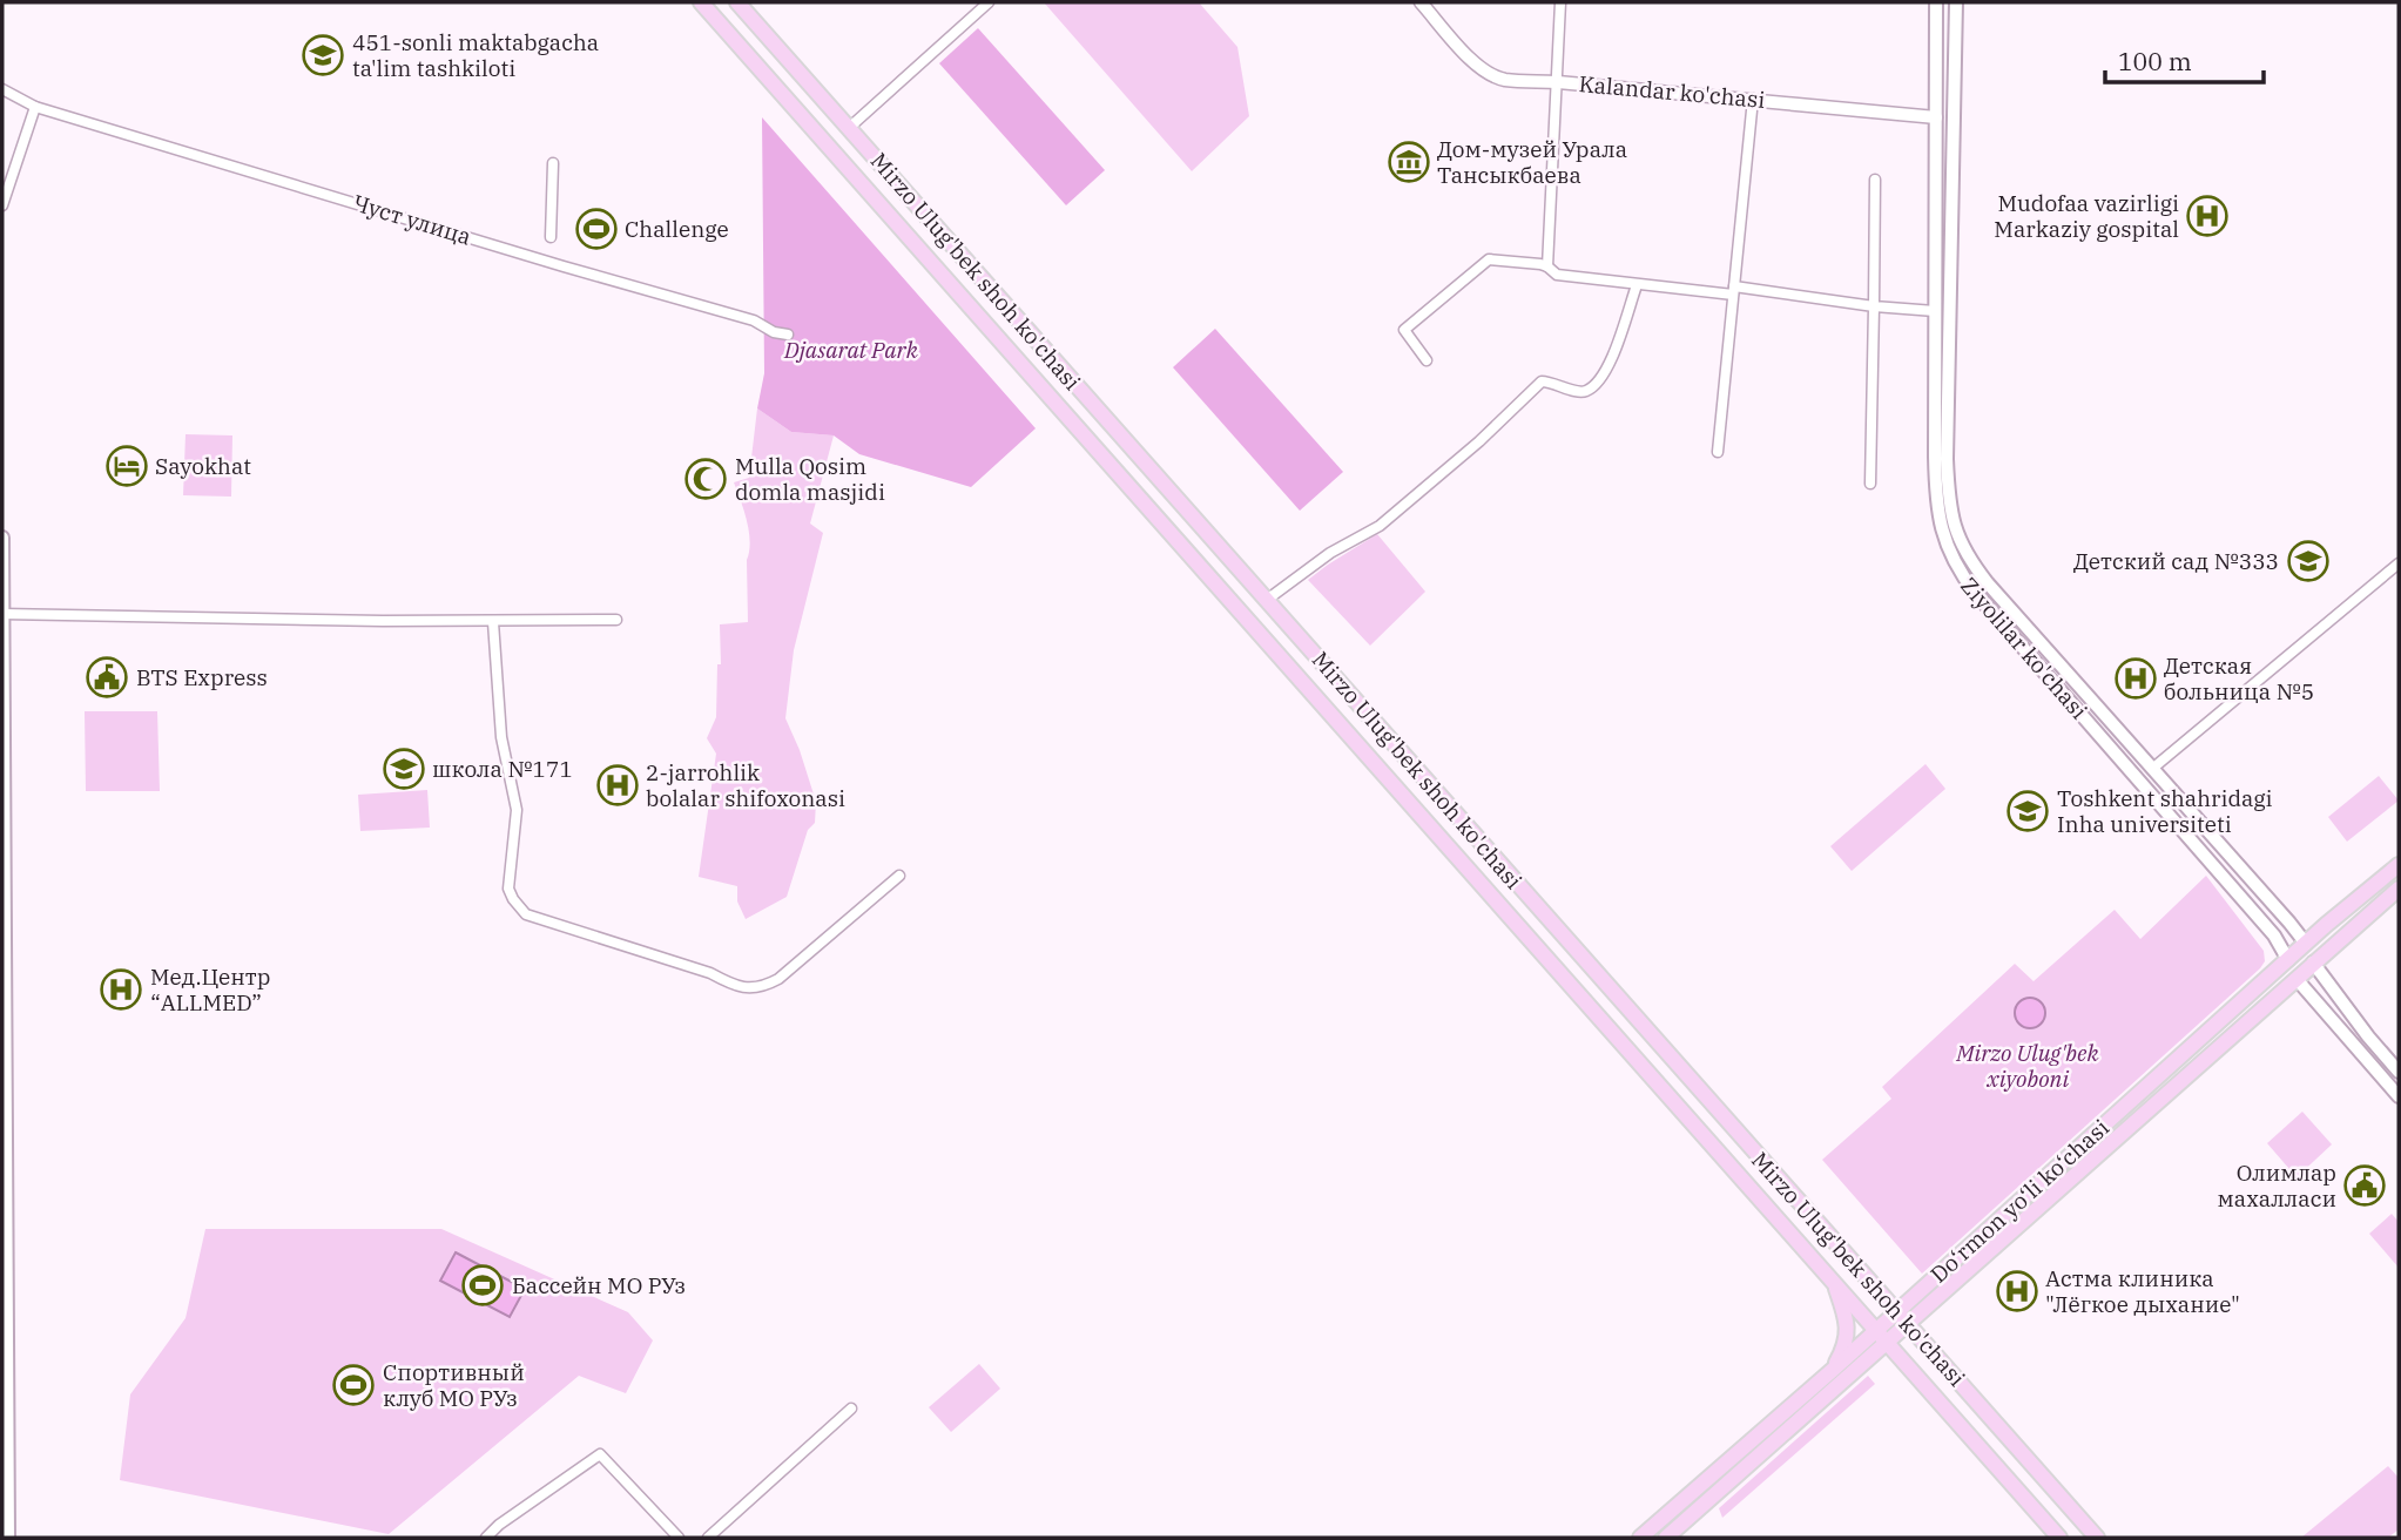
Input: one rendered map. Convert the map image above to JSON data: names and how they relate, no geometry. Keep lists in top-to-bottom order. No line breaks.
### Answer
{"streets":{"main road":["Mirzo Ulug'bek shoh ko'chasi","Ziyolilar ko'chasi","Do‘rmon yo‘li ko‘chasi"],"street":["Kalandar ko'chasi","Чуст улица"]},"crossings":[["Kalandar ko'chasi","Ziyolilar ko'chasi"],["Mirzo Ulug'bek shoh ko'chasi","Do‘rmon yo‘li ko‘chasi"],["Ziyolilar ko'chasi","Do‘rmon yo‘li ko‘chasi"]],"parks":["Djasarat Park","Mirzo Ulug'bek xiyoboni"],"places":{"school or university":["451-sonli maktabgacha ta'lim tashkiloti","Детский сад №333","школа №171","Toshkent shahridagi Inha universiteti"],"museum":["Дом-музей Урала Тансыкбаева"],"hospital":["Mudofaa vazirligi Markaziy gospital","Детская больница №5","2-jarrohlik bolalar shifoxonasi","Мед.Центр “ALLMED”","Астма клиника \"Лёгкое дыхание\""],"sports":["Challenge","Бассейн МО РУз","Спортивный клуб МО РУз"],"hotel":["Sayokhat"],"mosque":["Mulla Qosim domla masjidi"],"public building":["BTS Express","Олимлар махалласи"]},"scale_bar":"100 m"}
